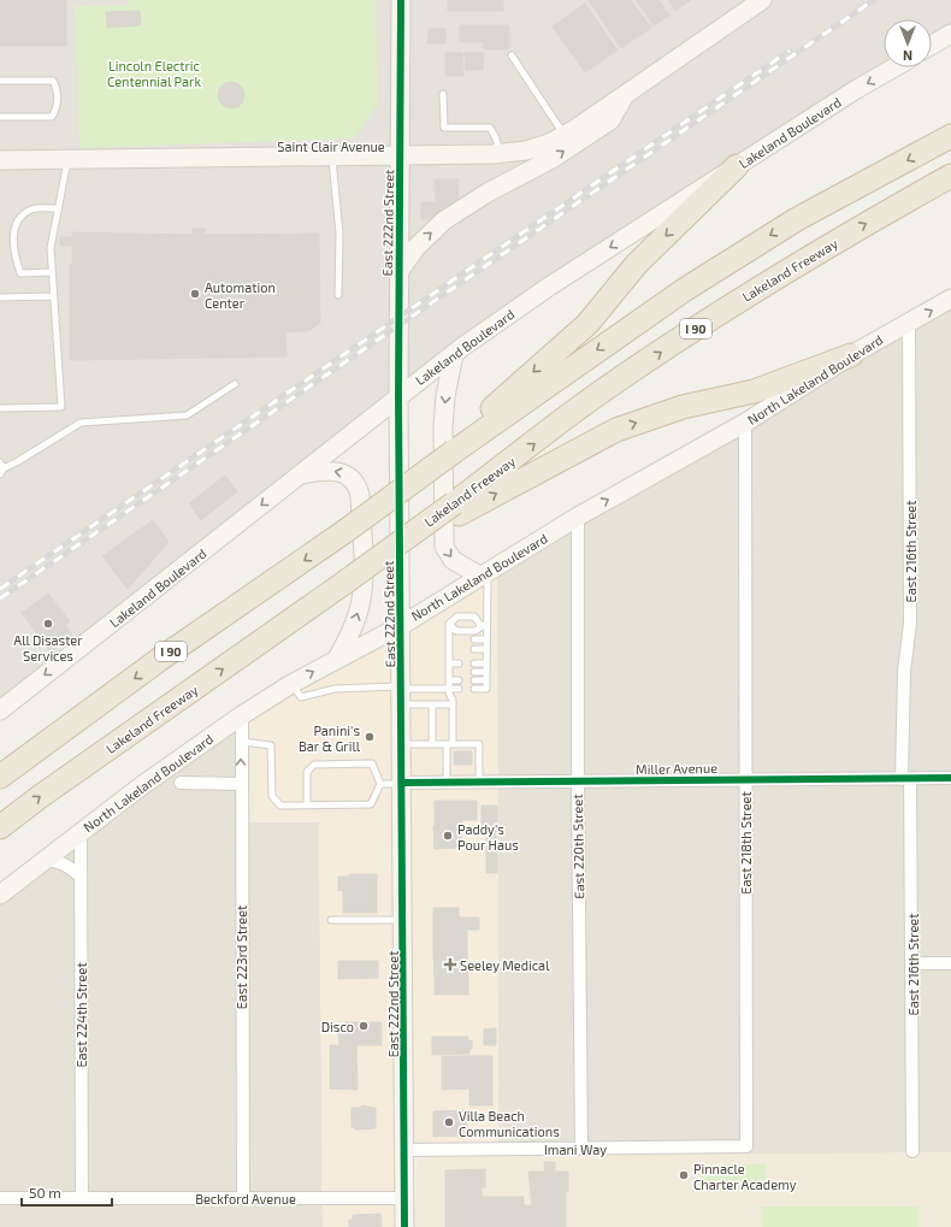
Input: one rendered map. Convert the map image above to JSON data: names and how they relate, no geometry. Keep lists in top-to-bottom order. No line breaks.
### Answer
{"streets":{"highway":["Lakeland Freeway","I 90"],"street":["Lakeland Boulevard","Saint Clair Avenue","East 222nd Street","North Lakeland Boulevard","East 216th Street","Miller Avenue","East 218th Street","East 220th Street","East 223rd Street","East 224th Street","Imani Way","Beckford Avenue"]},"crossings":[["Lakeland Boulevard","East 222nd Street"],["Saint Clair Avenue","East 222nd Street"],["East 222nd Street","North Lakeland Boulevard"],["East 222nd Street","Miller Avenue"],["East 222nd Street","Imani Way"],["East 222nd Street","Beckford Avenue"],["North Lakeland Boulevard","East 216th Street"],["North Lakeland Boulevard","East 218th Street"],["North Lakeland Boulevard","East 220th Street"],["North Lakeland Boulevard","East 223rd Street"],["North Lakeland Boulevard","East 224th Street"],["East 216th Street","Miller Avenue"],["Miller Avenue","East 218th Street"],["Miller Avenue","East 220th Street"],["East 218th Street","Imani Way"],["East 220th Street","Imani Way"],["East 223rd Street","Beckford Avenue"],["East 224th Street","Beckford Avenue"]],"parks":["Lincoln Electric Centennial Park"],"places":{"other":["Automation Center","All Disaster Services","Panini's Bar & Grill","Paddy's Pour Haus","Disco","Villa Beach Communications","Pinnacle Charter Academy"],"health":["Seeley Medical"]},"scale_bar":"50 m","north":"bottom"}
